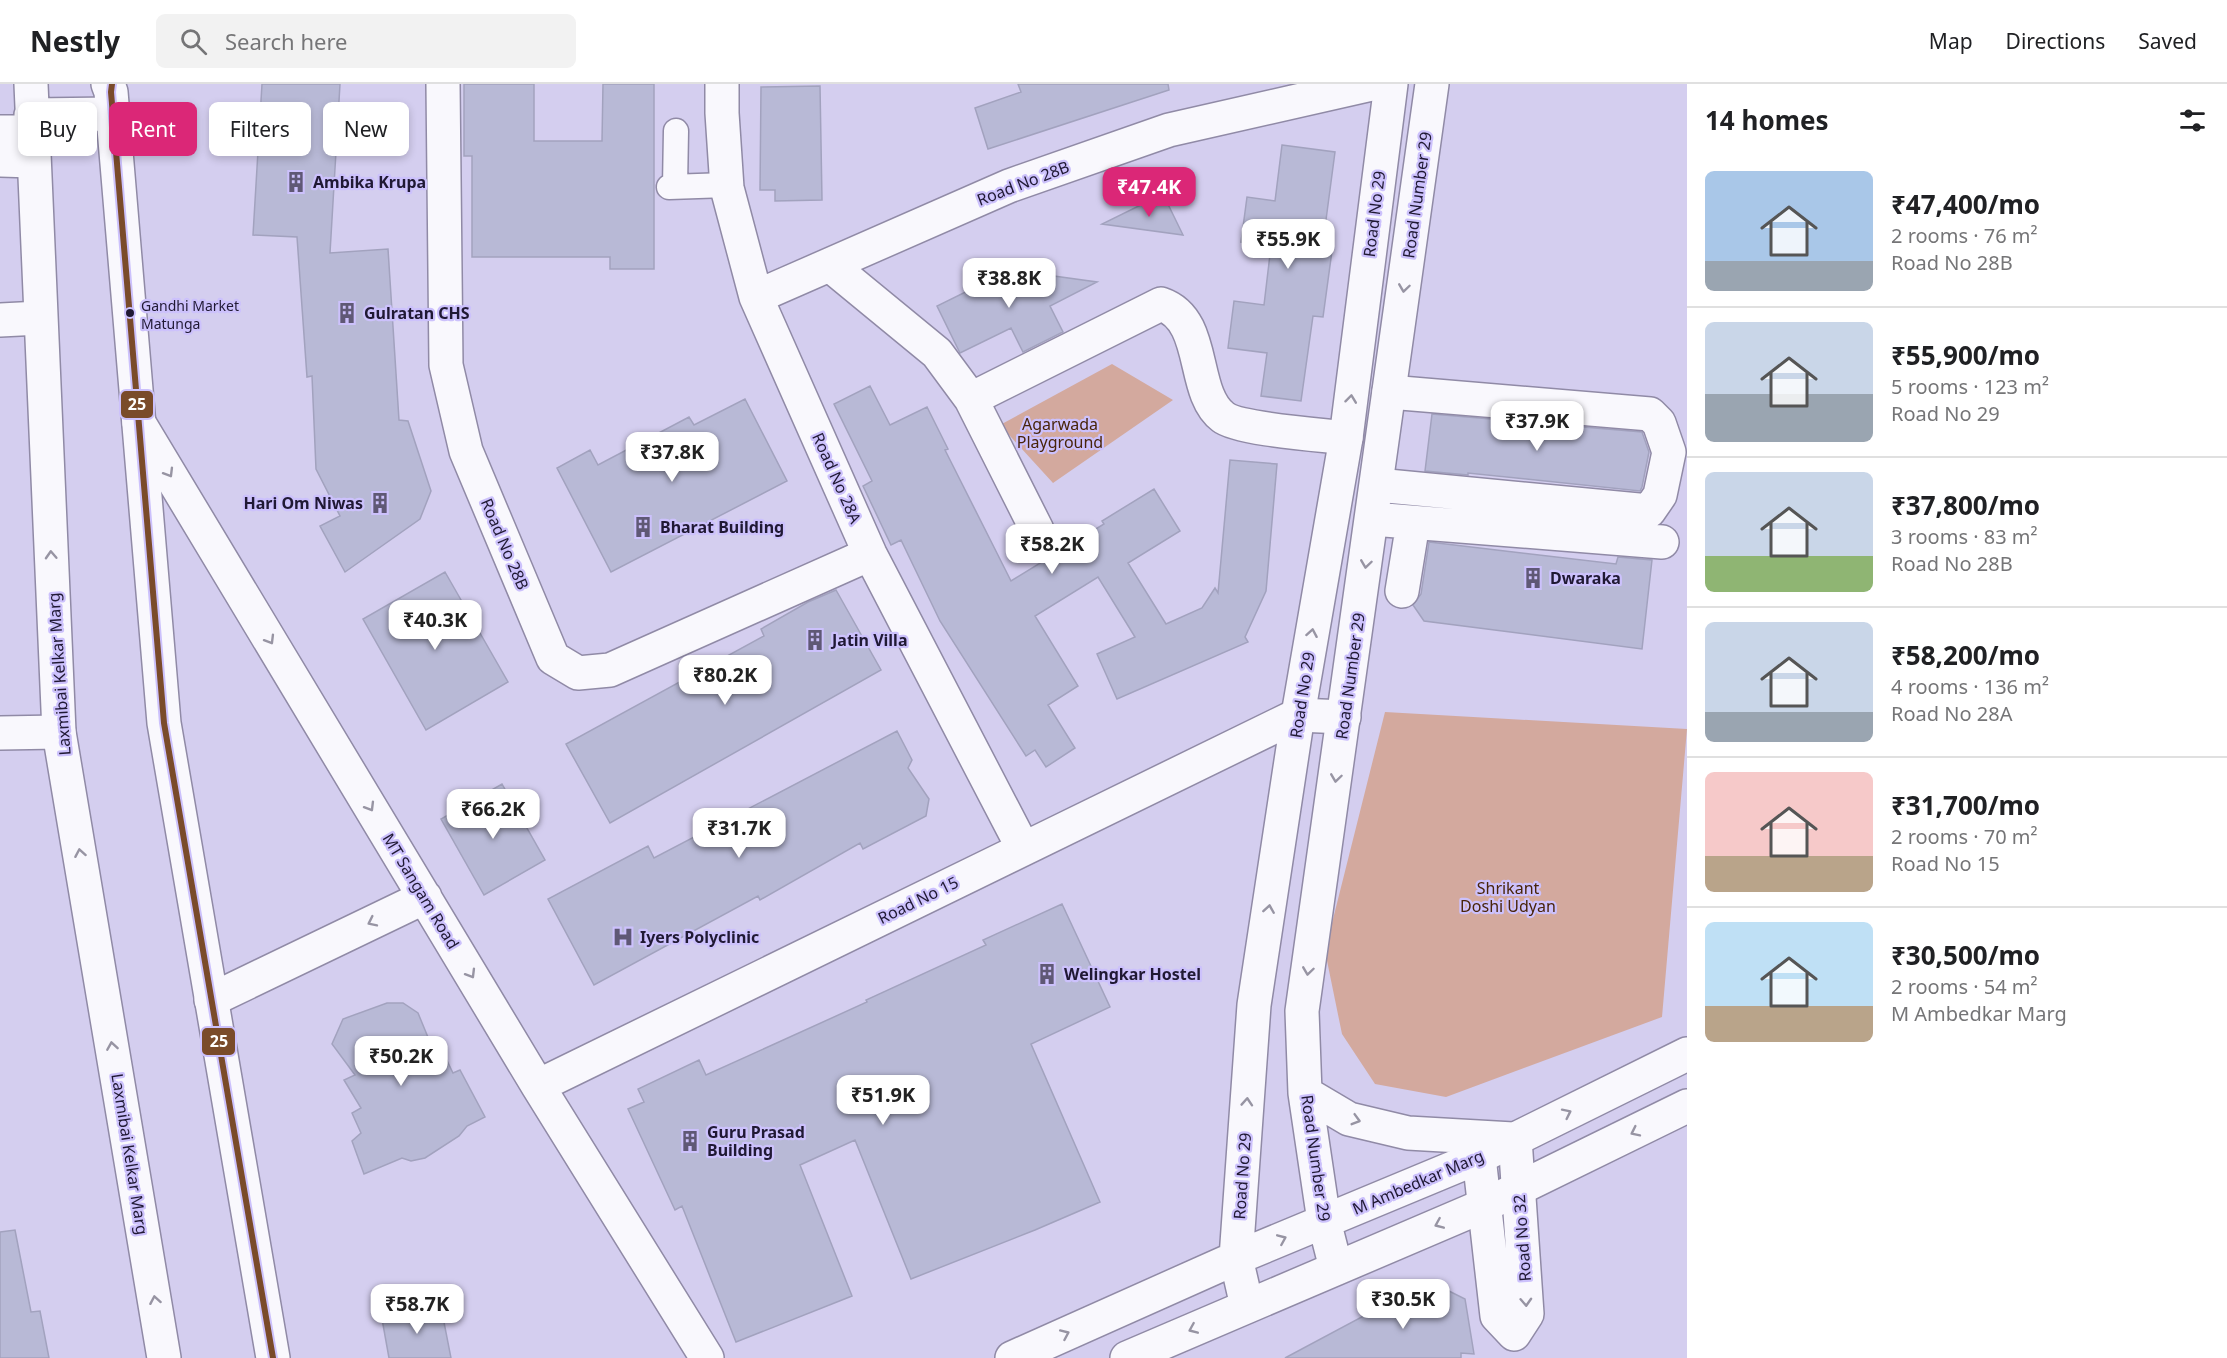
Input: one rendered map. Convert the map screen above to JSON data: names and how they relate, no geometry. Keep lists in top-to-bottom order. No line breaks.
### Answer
{"streets":{"main road":["Road No 28B","Road Number 29","Road No 29","Road No 28A","Laxmibai Kelkar Marg","MT Sangam Road","Road No 15","M Ambedkar Marg","Road No 32"]},"crossings":[["Road No 28B","Road No 28A"],["Road Number 29","M Ambedkar Marg"],["Road No 29","Road No 15"],["Road No 29","M Ambedkar Marg"],["Road No 28A","Road No 15"],["MT Sangam Road","Road No 15"],["M Ambedkar Marg","Road No 32"]],"one_way":["Road Number 29","Road No 29"],"parks":["Agarwada Playground","Shrikant Doshi Udyan"],"places":{"building":["Ambika Krupa","Gulratan CHS","Hari Om Niwas","Bharat Building","Dwaraka","Jatin Villa","Welingkar Hostel","Guru Prasad Building"],"other":["Gandhi Market Matunga"],"hospital":["Iyers Polyclinic"]},"lines":["transit line 25"],"page":{"header":"Nestly","search":"Search here","nav":["Map","Directions","Saved"],"heading":"14 homes","chip":["Buy","Rent","Filters","New"],"list":[{"name":"₹47,400/mo","note":"2 rooms · 76 m² · Road No 28B"},{"name":"₹55,900/mo","note":"5 rooms · 123 m² · Road No 29"},{"name":"₹37,800/mo","note":"3 rooms · 83 m² · Road No 28B"},{"name":"₹58,200/mo","note":"4 rooms · 136 m² · Road No 28A"},{"name":"₹31,700/mo","note":"2 rooms · 70 m² · Road No 15"},{"name":"₹30,500/mo","note":"2 rooms · 54 m² · M Ambedkar Marg"}],"price":["₹47.4K","₹55.9K","₹38.8K","₹37.9K","₹37.8K","₹58.2K","₹40.3K","₹80.2K","₹66.2K","₹31.7K","₹50.2K","₹51.9K","₹30.5K","₹58.7K"]}}
